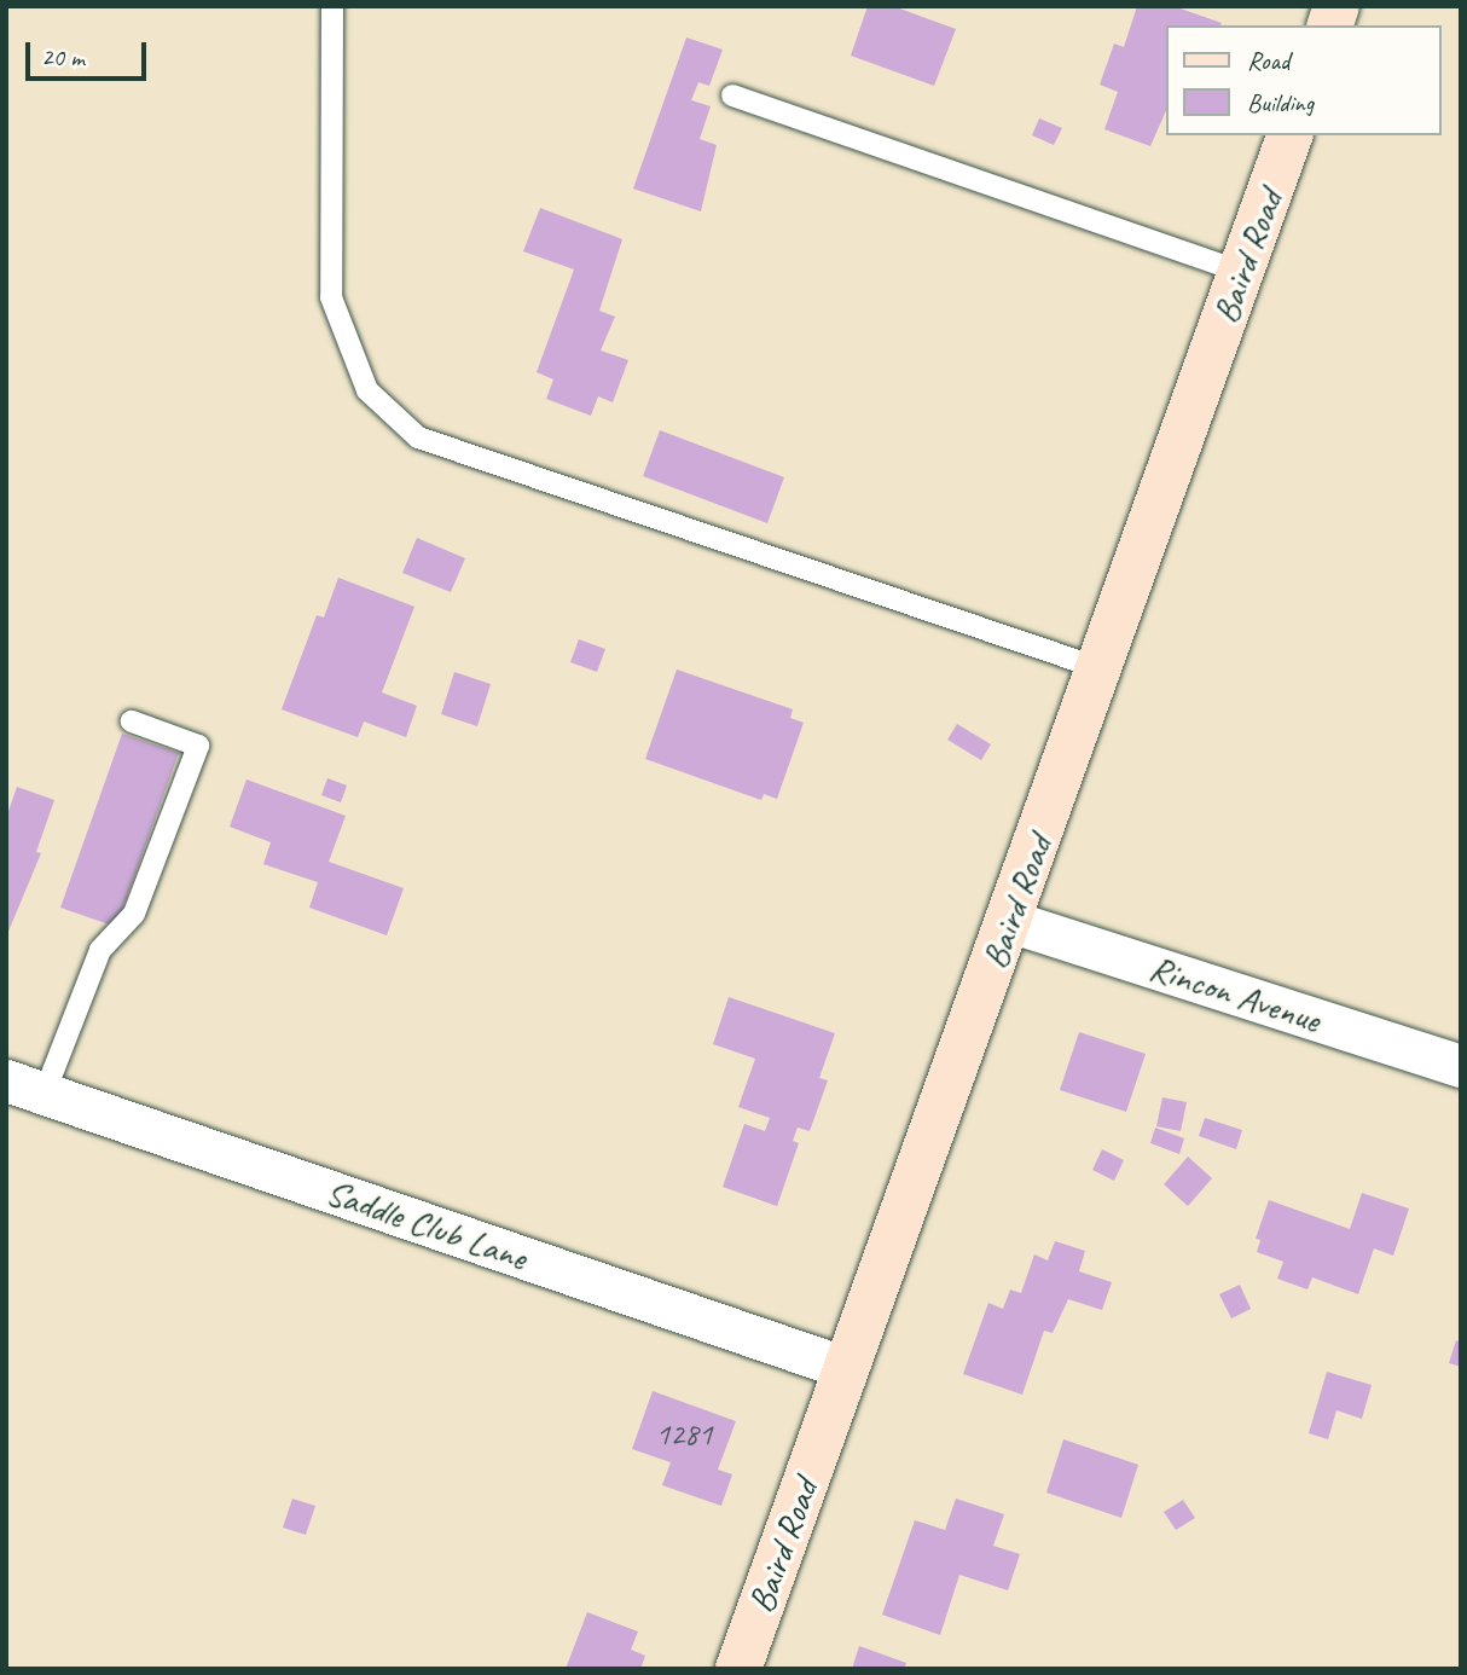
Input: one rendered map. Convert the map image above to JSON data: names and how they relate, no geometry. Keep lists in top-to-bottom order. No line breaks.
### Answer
{"streets":{"street":["Baird Road","Rincon Avenue","Saddle Club Lane"]},"crossings":[["Baird Road","Rincon Avenue"],["Baird Road","Saddle Club Lane"]],"house_numbers":["1281"],"legend":["Road","Building"],"scale_bar":"20 m"}
